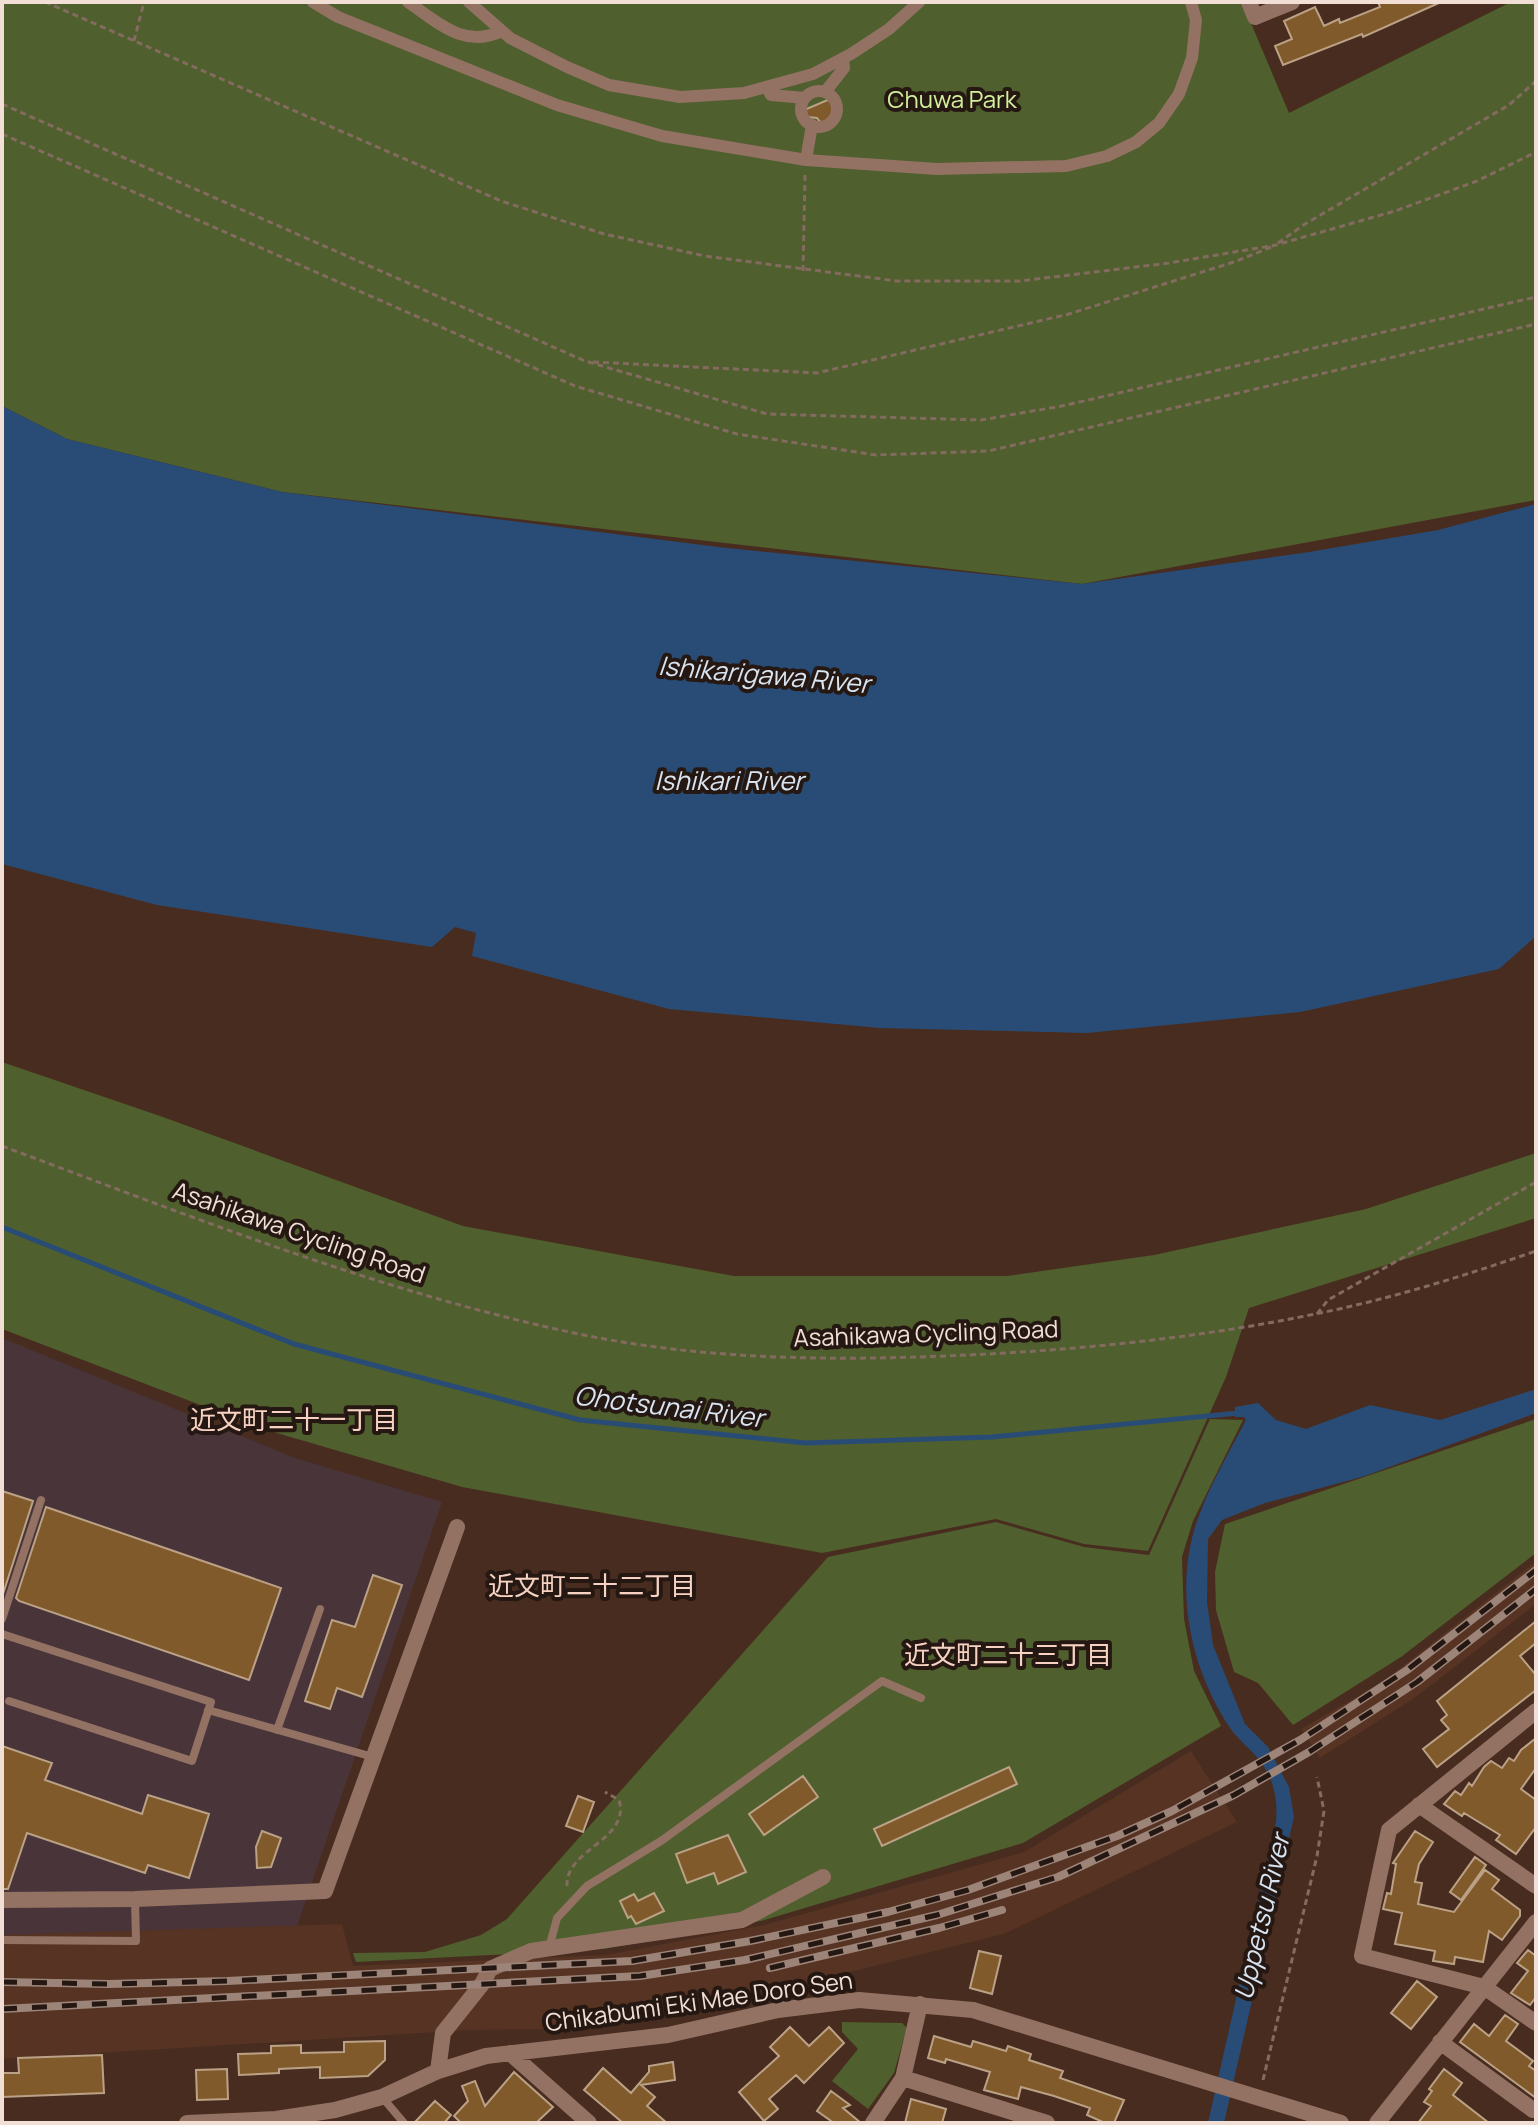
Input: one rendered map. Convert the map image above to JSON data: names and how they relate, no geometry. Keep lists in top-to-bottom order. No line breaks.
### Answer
{"streets":{"street":["Chikabumi Eki Mae Doro Sen"],"path":["Asahikawa Cycling Road"]},"districts":["近文町二十一丁目","近文町二十二丁目","近文町二十三丁目"],"water":["Ishikarigawa River","Ishikari River","Ohotsunai River","Uppetsu River"],"parks":["Chuwa Park"]}
